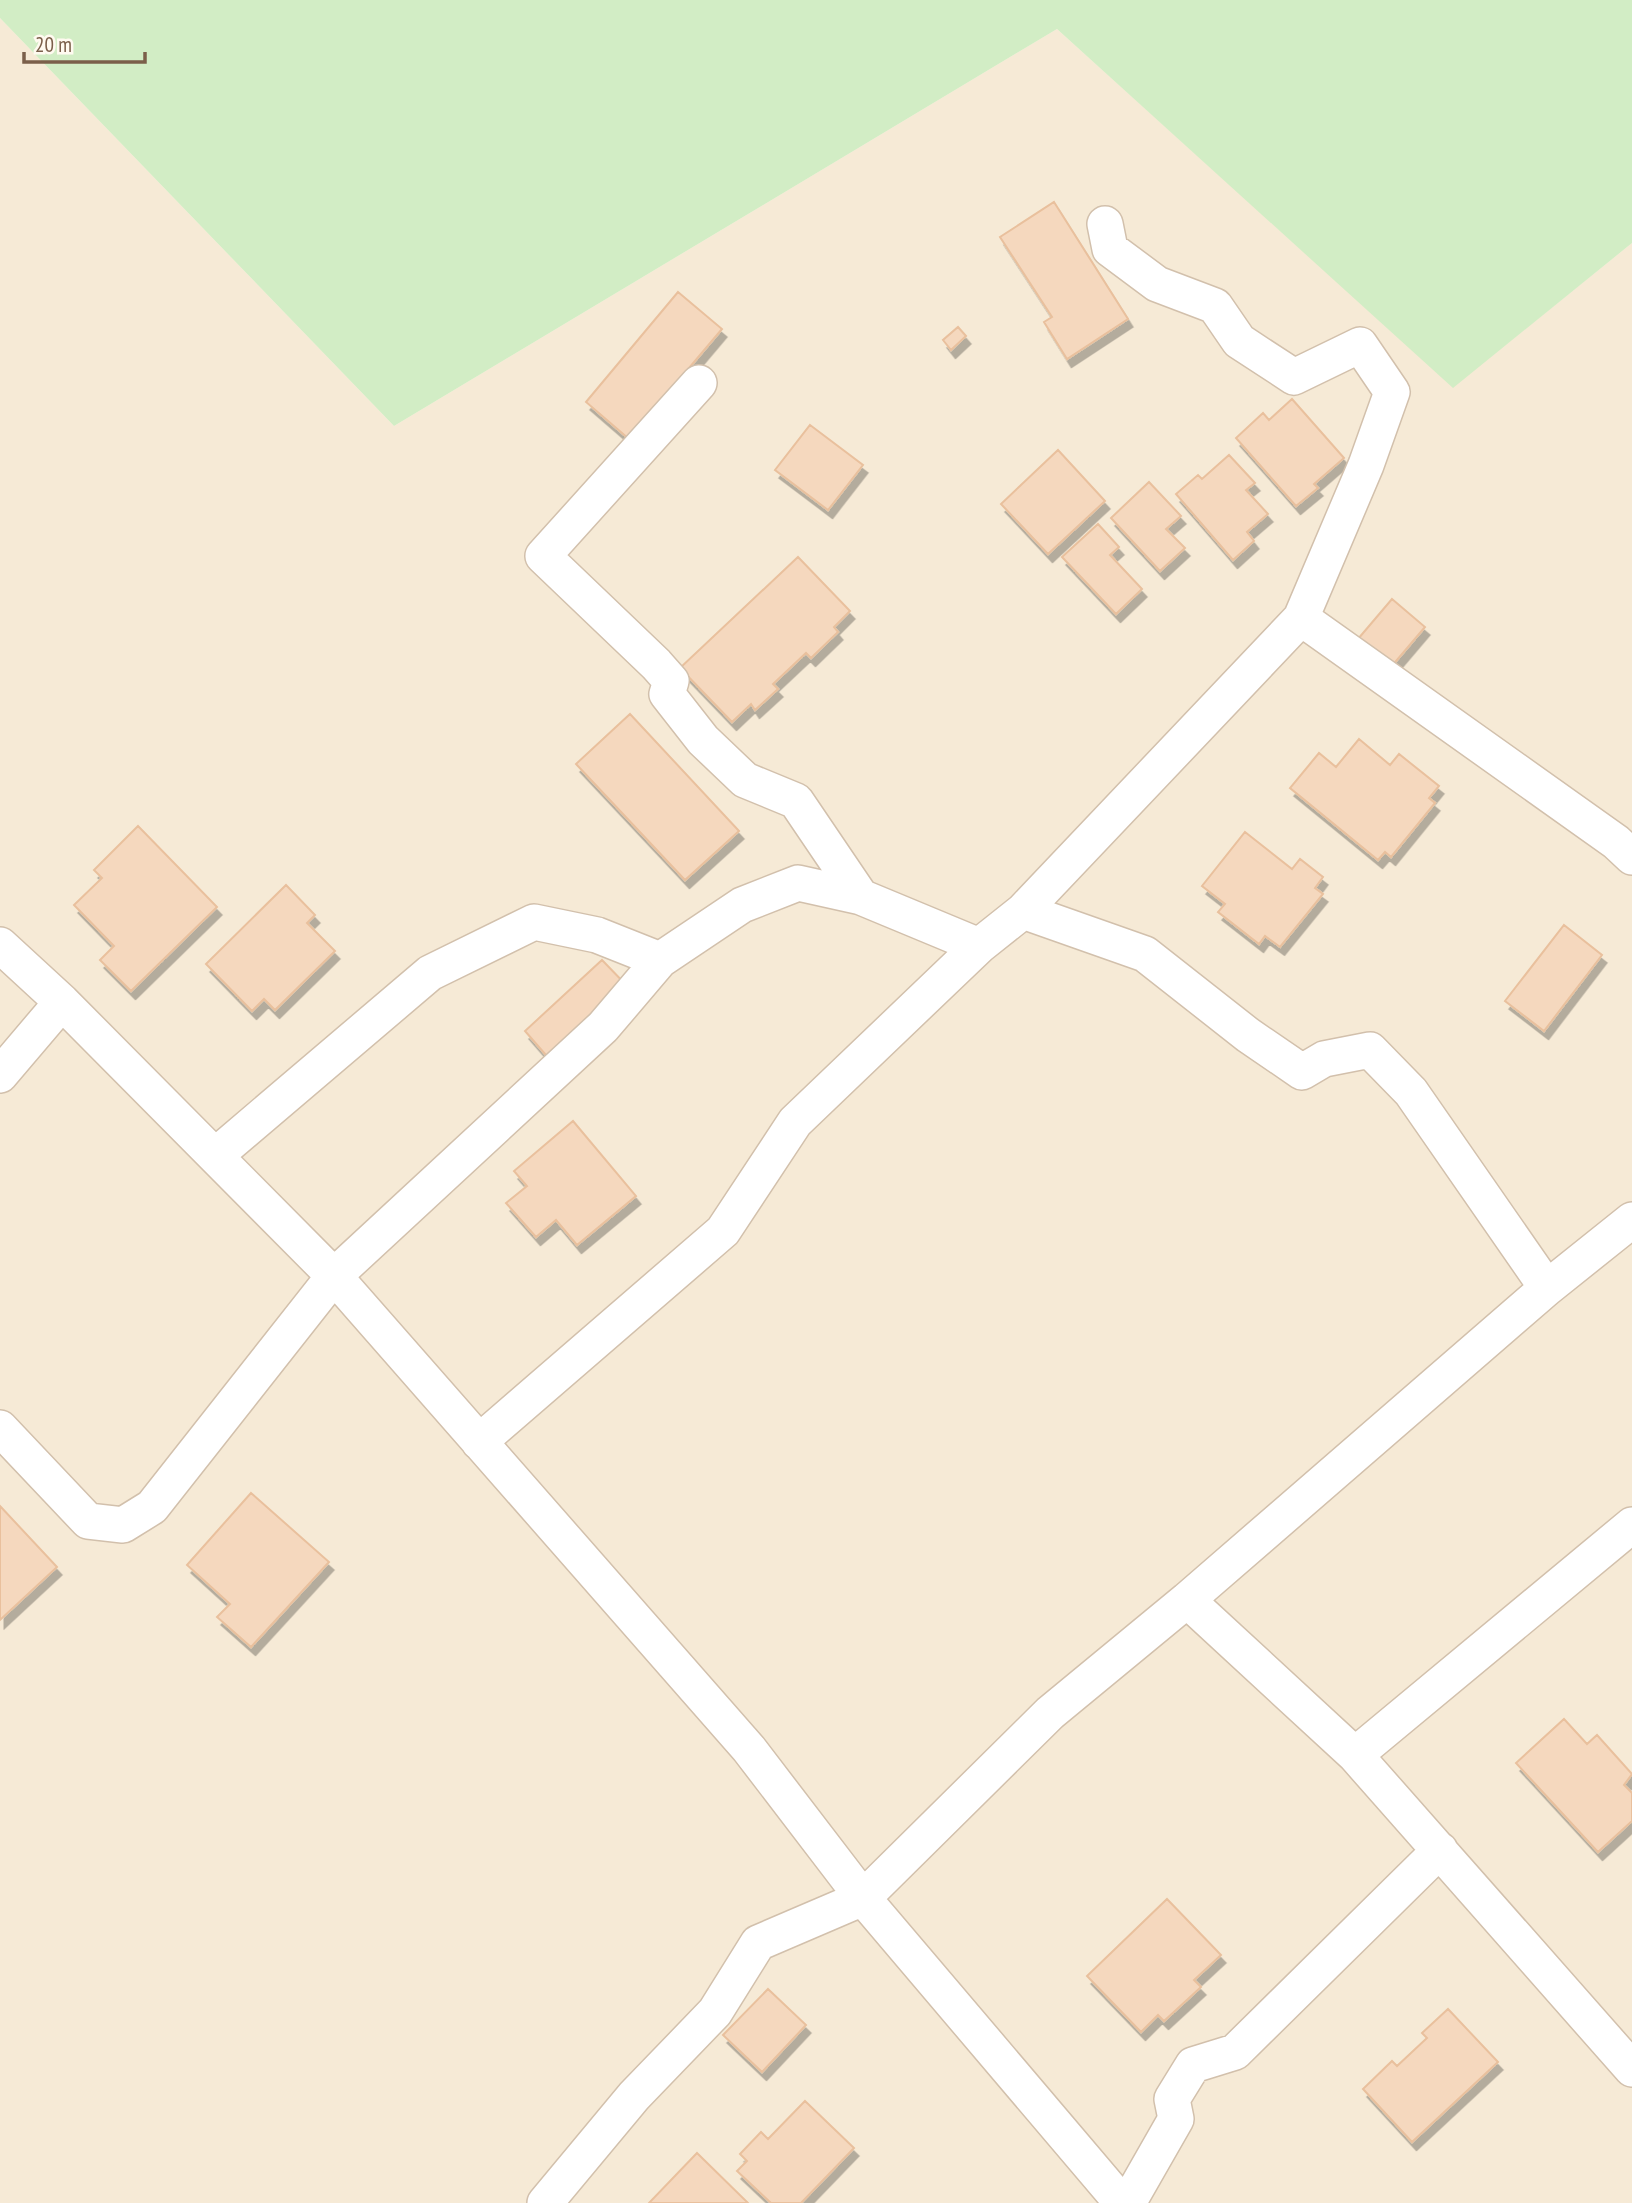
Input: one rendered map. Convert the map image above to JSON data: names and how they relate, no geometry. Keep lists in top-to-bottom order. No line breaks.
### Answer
{"scale_bar":"20 m"}
